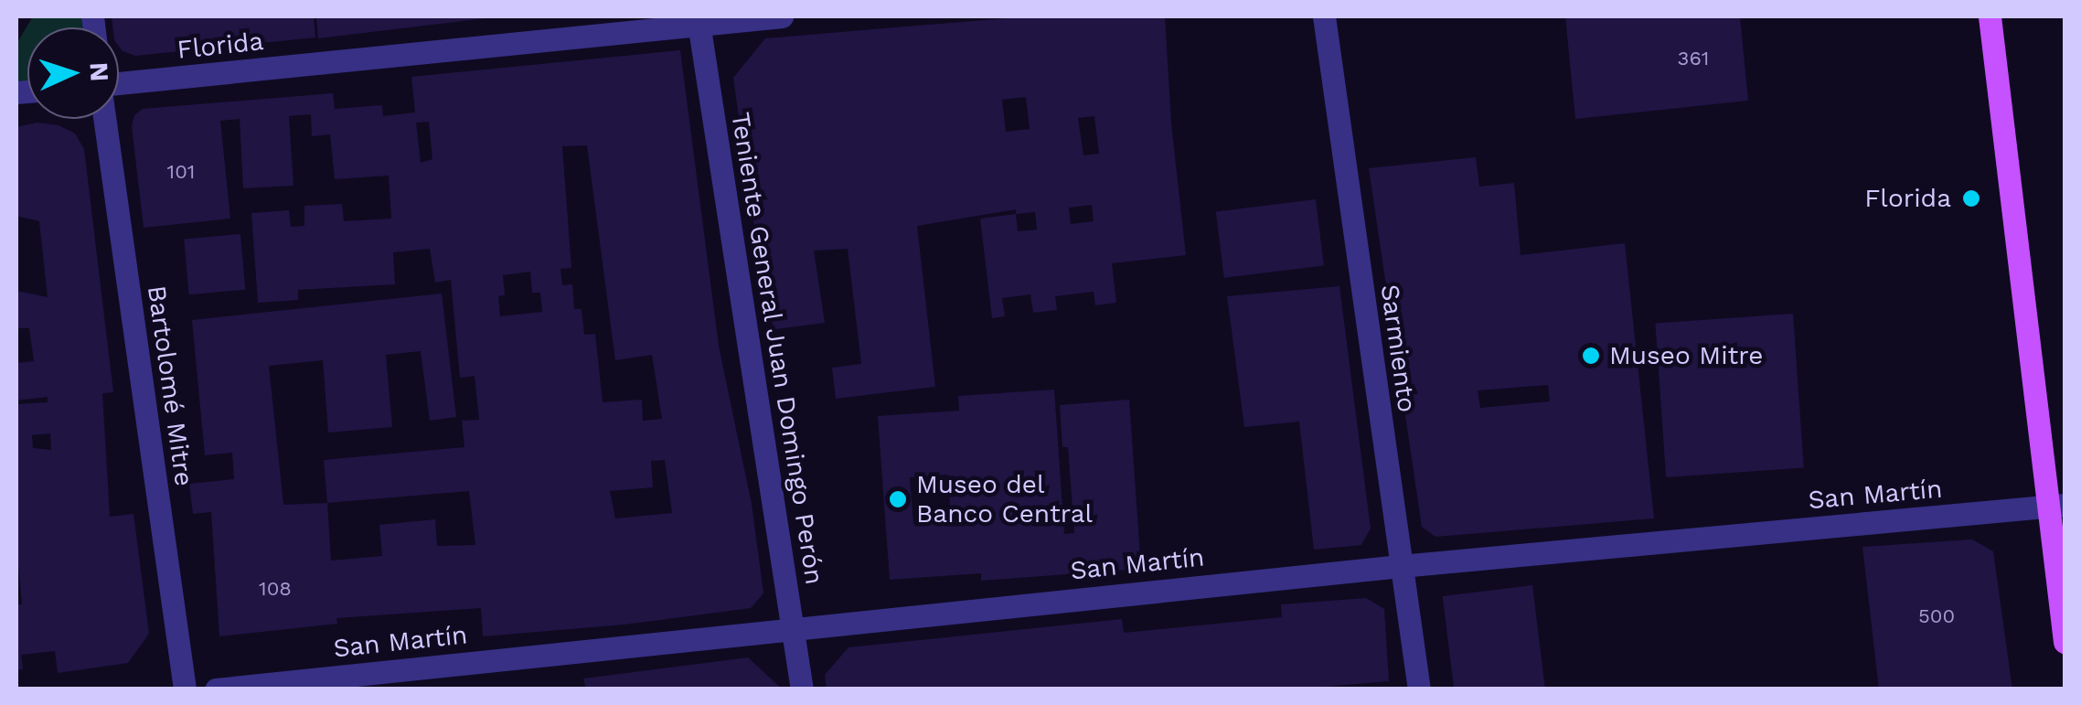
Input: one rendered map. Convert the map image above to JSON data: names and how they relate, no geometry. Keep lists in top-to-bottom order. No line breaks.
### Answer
{"streets":{"street":["Florida","Teniente General Juan Domingo Perón","Sarmiento","Bartolomé Mitre","San Martín"]},"crossings":[["Florida","Teniente General Juan Domingo Perón"],["Teniente General Juan Domingo Perón","San Martín"],["Sarmiento","San Martín"]],"places":["Florida","Museo Mitre","Museo del Banco Central"],"house_numbers":["361","101","108","500"],"north":"right"}
